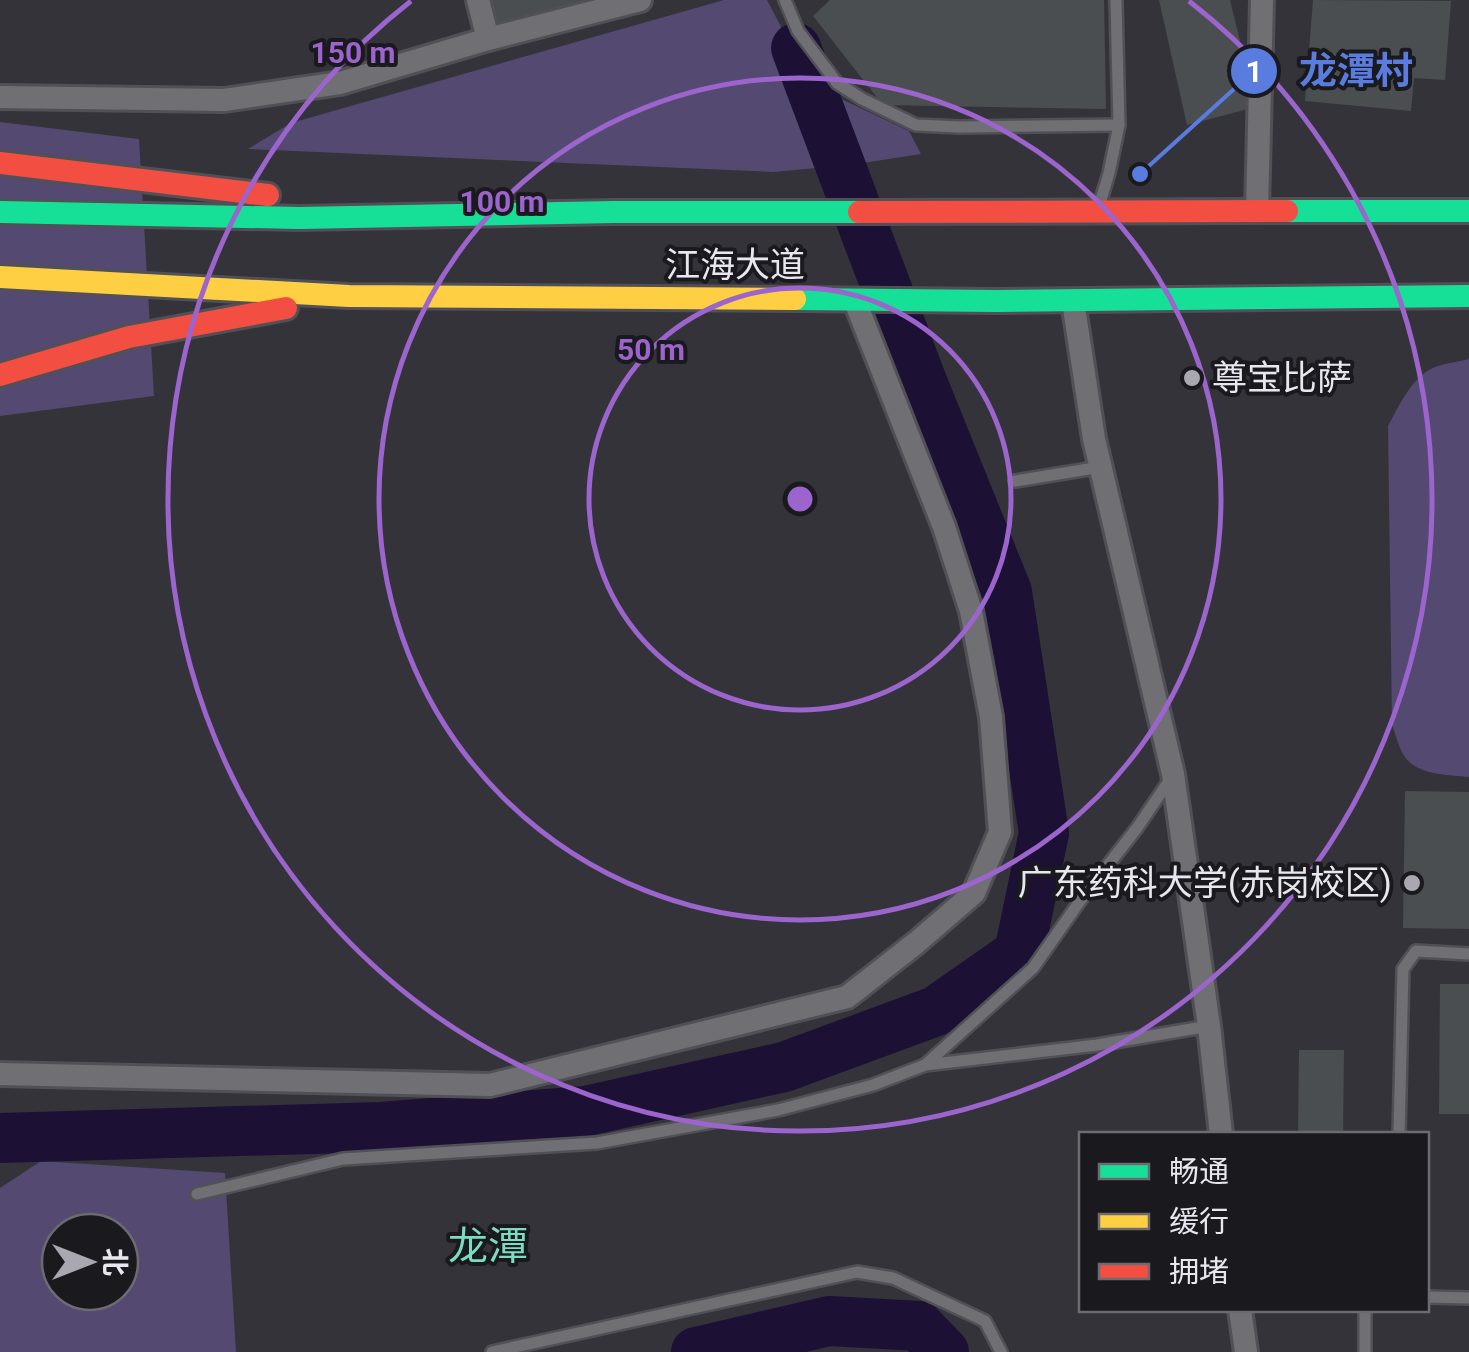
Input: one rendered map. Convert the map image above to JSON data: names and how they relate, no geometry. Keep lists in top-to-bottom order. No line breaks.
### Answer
{"streets":{"highway":["江海大道"]},"districts":["龙潭"],"places":["龙潭村","尊宝比萨","广东药科大学(赤岗校区)"],"legend":["畅通","缓行","拥堵"],"north":"right","rings":["150 m","100 m","50 m"]}
